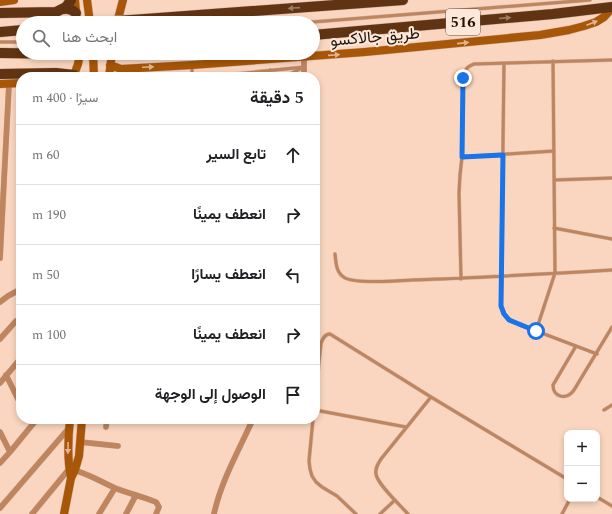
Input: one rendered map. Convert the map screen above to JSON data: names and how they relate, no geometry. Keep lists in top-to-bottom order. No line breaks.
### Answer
{"streets":{"highway":["516"],"street":["طريق جالاكسو"]},"crossings":[["516","طريق جالاكسو"]],"one_way":["طريق جالاكسو"],"page":{"search":"ابحث هنا","heading":["5 دقيقة","سيرًا · 400 m"],"list":[["تابع السير","60 m"],["انعطف يمينًا","190 m"],["انعطف يسارًا","50 m"],["انعطف يمينًا","100 m"],"الوصول إلى الوجهة"],"map_buttons":["+","−"]}}
